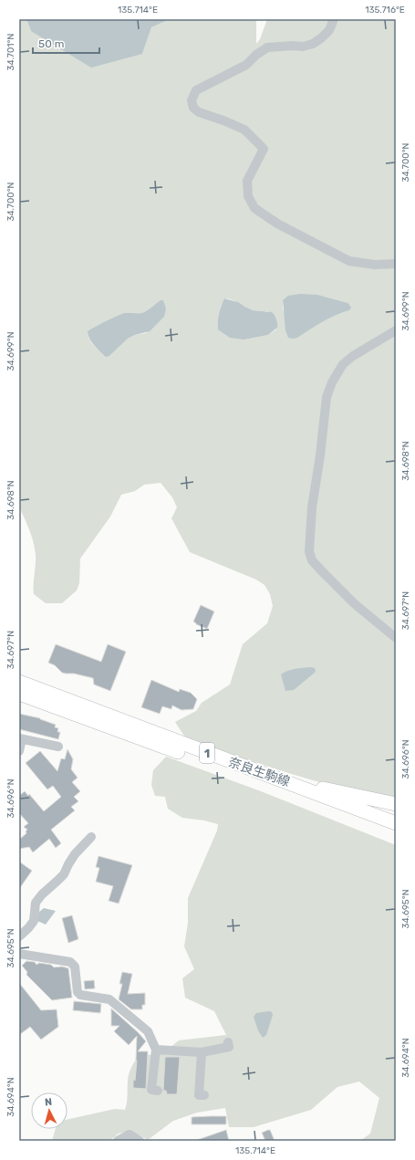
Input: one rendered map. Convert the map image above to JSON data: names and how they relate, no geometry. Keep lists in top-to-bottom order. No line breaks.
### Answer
{"streets":{"main road":["1","奈良生駒線"]},"scale_bar":"50 m","north":"top","coordinates":["135.714°E","135.716°E","34.701°N","34.700°N","34.699°N","34.698°N","34.697°N","34.696°N","34.695°N","34.694°N"]}
